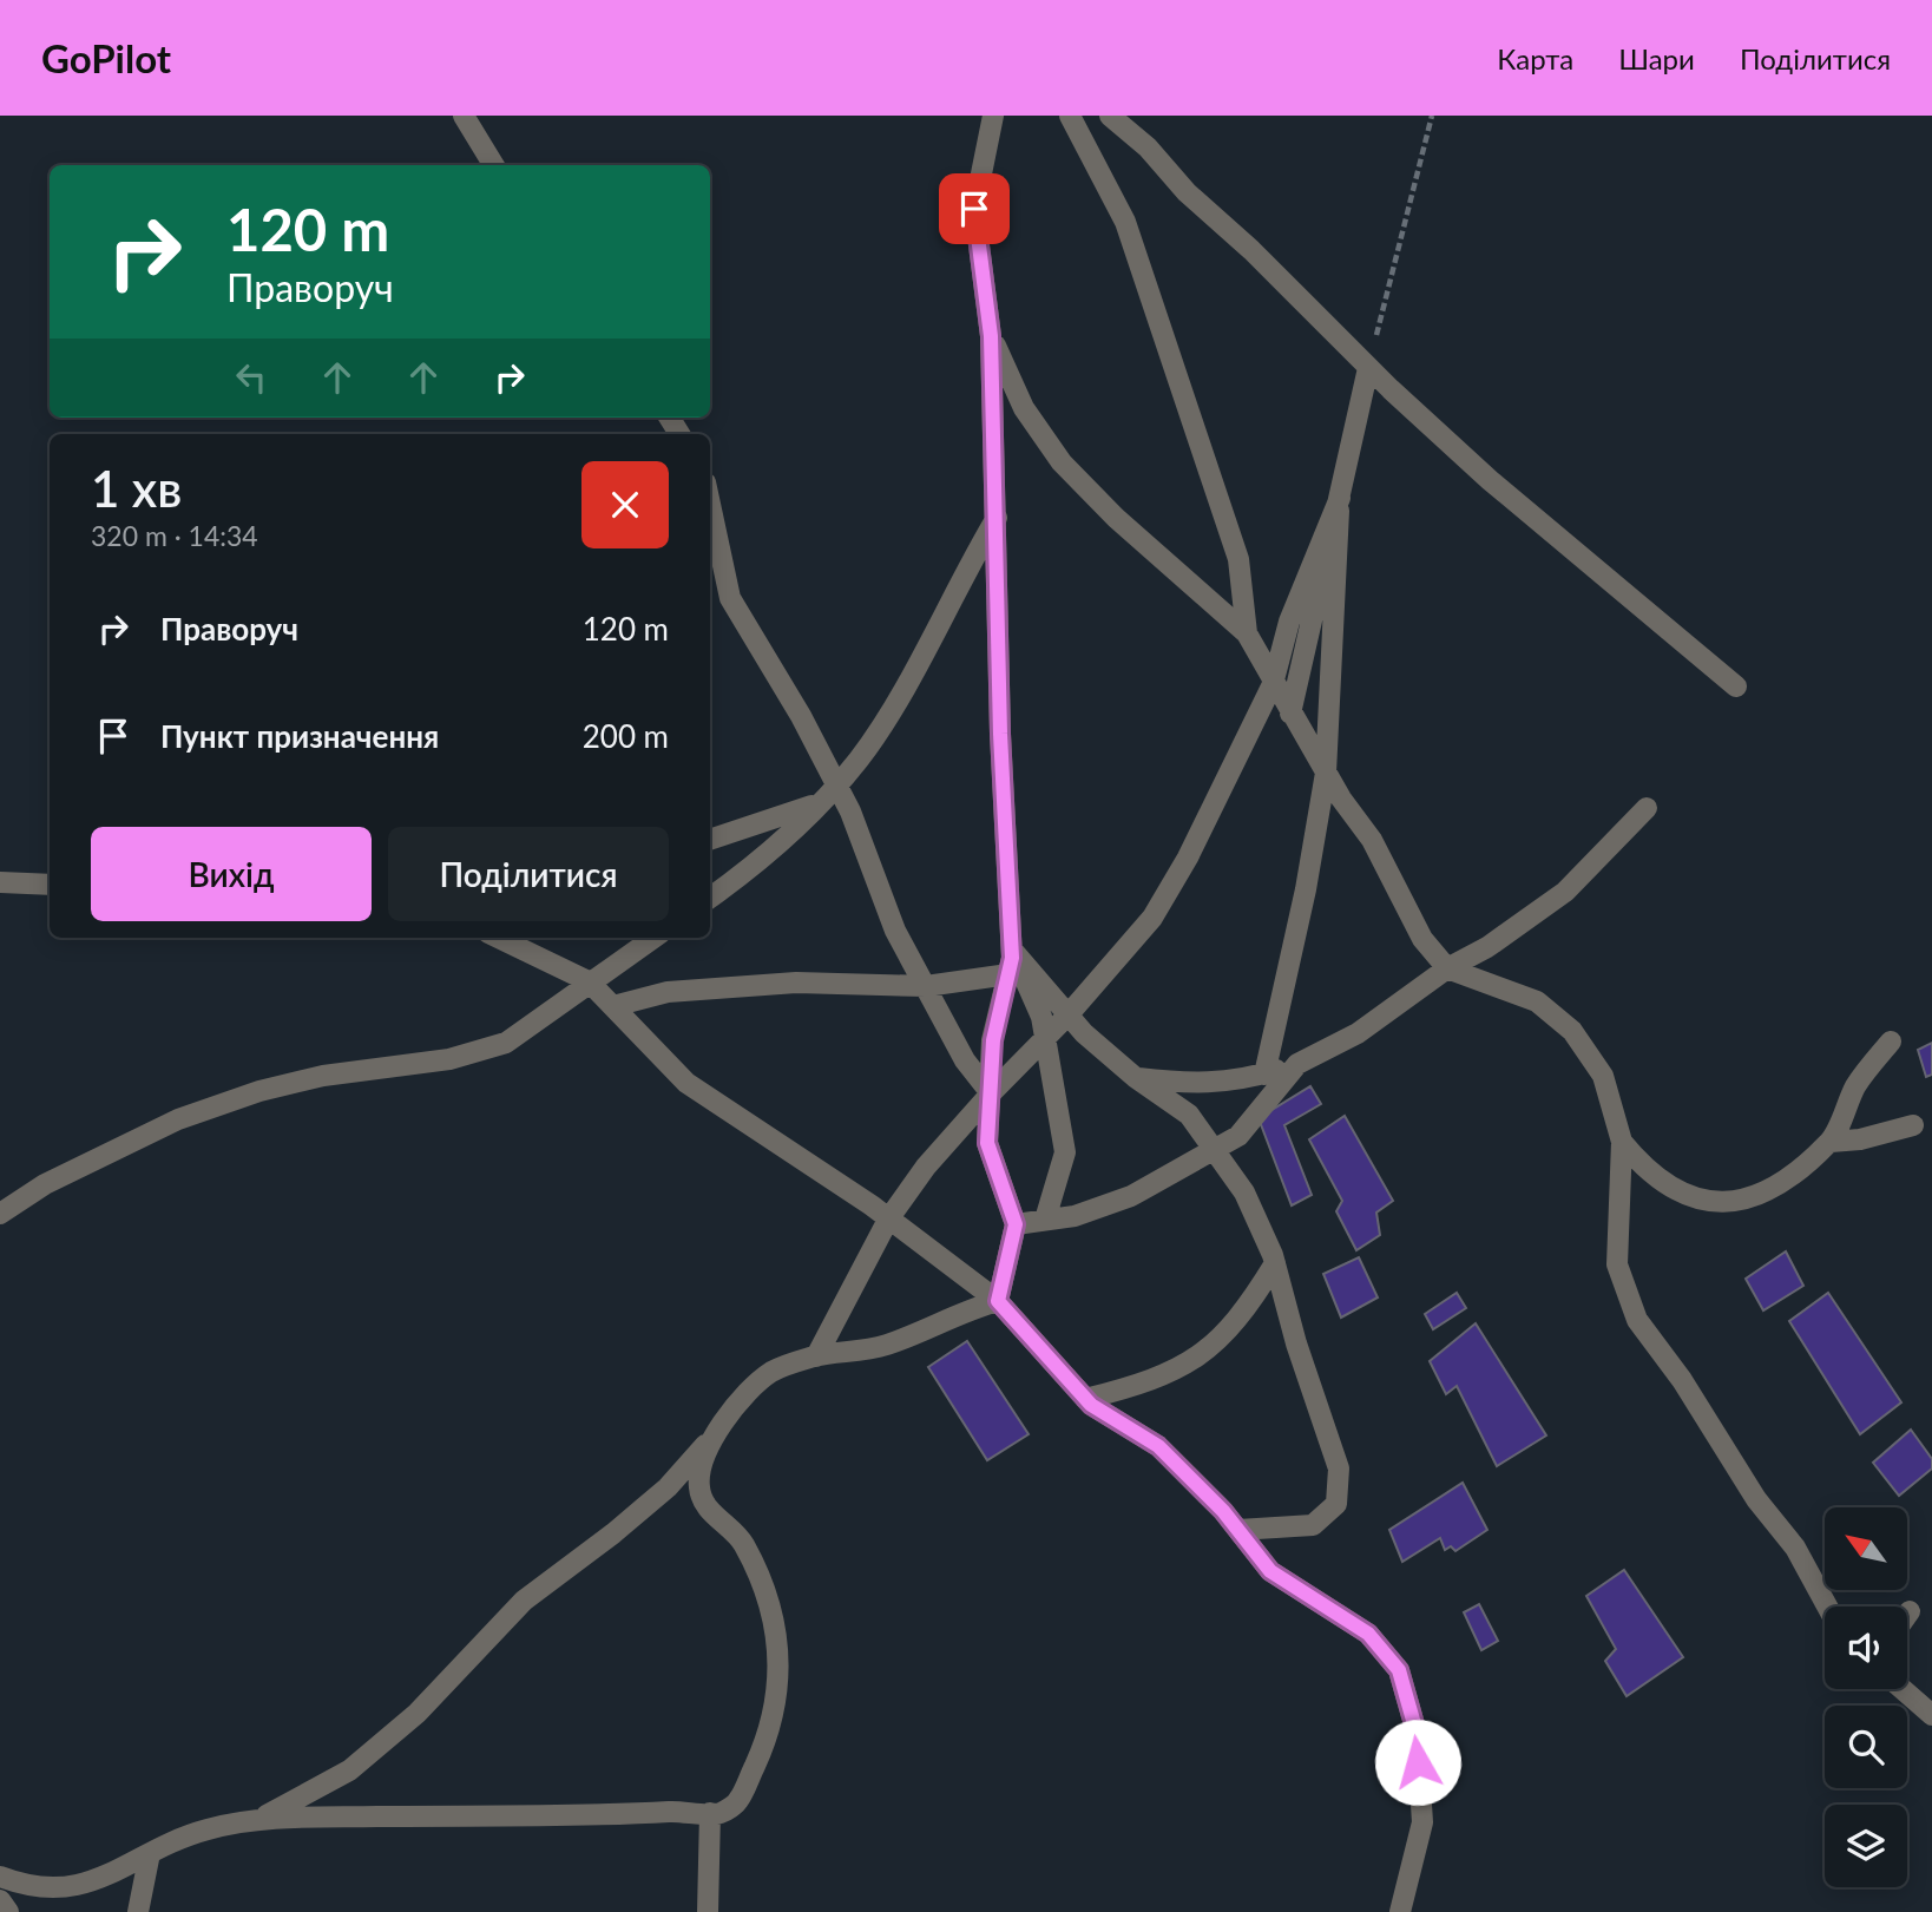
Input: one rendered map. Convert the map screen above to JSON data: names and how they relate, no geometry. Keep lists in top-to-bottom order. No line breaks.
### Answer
{"north":"top left","page":{"header":"GoPilot","nav":["Карта","Шари","Поділитися"],"turn":["120 m","Праворуч"],"heading":["1 хв","320 m · 14:34"],"list":[{"name":"Праворуч","value":"120 m"},{"name":"Пункт призначення","value":"200 m"}],"buttons":["Вихід","Поділитися"]}}
